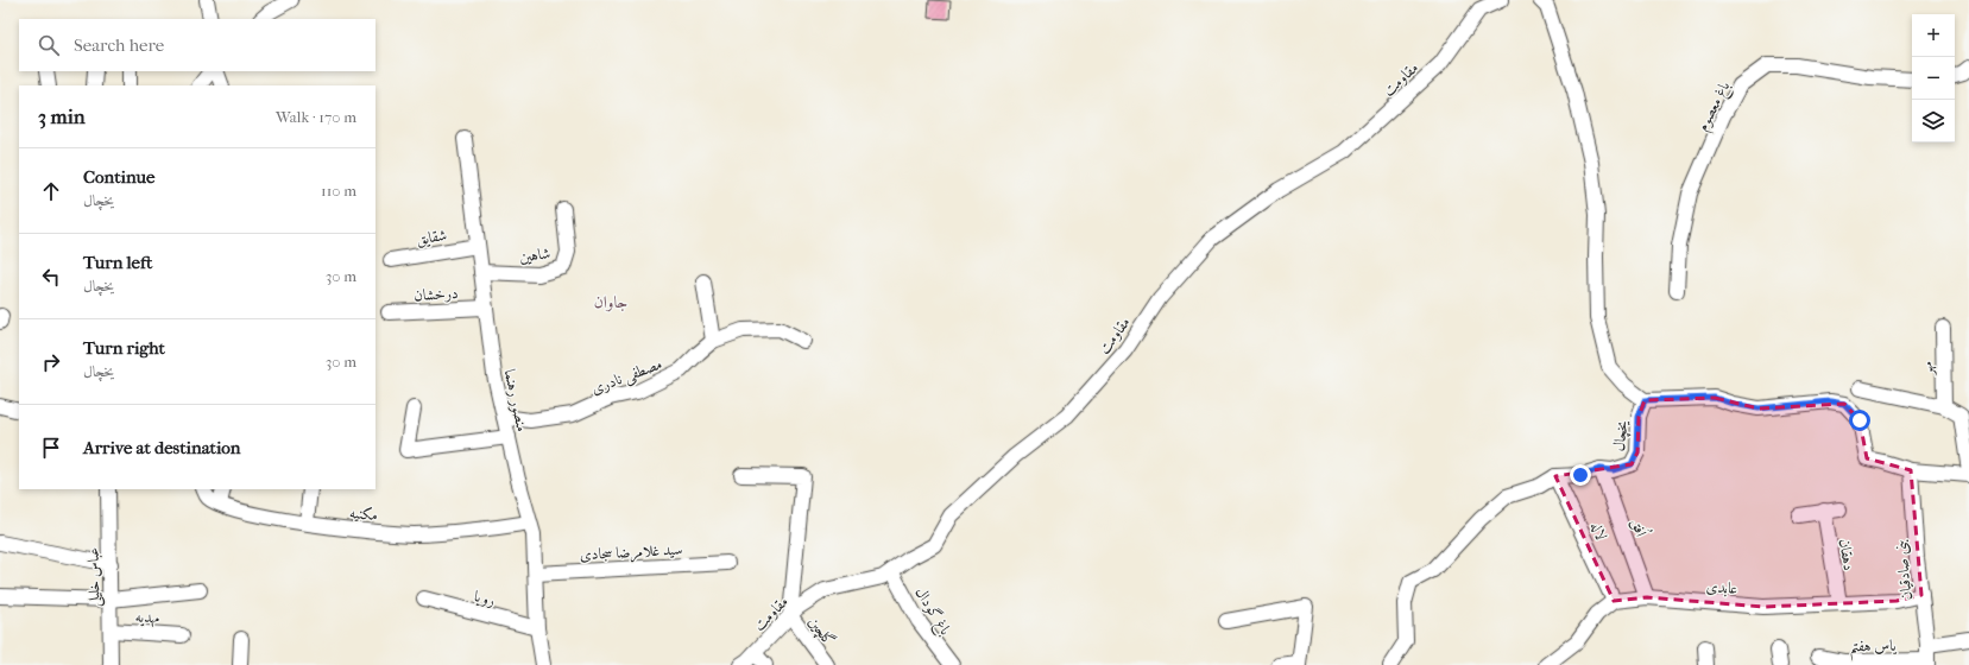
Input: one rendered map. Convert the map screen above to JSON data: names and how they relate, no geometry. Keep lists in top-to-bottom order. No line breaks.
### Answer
{"streets":{"street":["مقاومت","باغ معصوم","شقایق","شاهین","درخشان","مهر","مصطفی نادری","منصور رهنما","یخچال","مکنیه","اُفق","لاله","سید غلامرضا سجادی","دهقان","بنی صادقیان","عباس خلیلی","عابدی","رویا","باغ گودال","مهدیه","گلچین","یاس هفتم"]},"crossings":[["مقاومت","باغ گودال"],["مقاومت","گلچین"],["شقایق","منصور رهنما"],["شاهین","منصور رهنما"],["درخشان","منصور رهنما"],["مصطفی نادری","منصور رهنما"],["منصور رهنما","مکنیه"],["منصور رهنما","سید غلامرضا سجادی"],["منصور رهنما","رویا"],["یخچال","اُفق"],["یخچال","لاله"],["اُفق","عابدی"],["لاله","عابدی"],["دهقان","عابدی"],["بنی صادقیان","عابدی"],["بنی صادقیان","یاس هفتم"],["عباس خلیلی","مهدیه"]],"districts":["جاوان"],"page":{"map_buttons":["+","−"],"search":"Search here","heading":["3 min","Walk · 170 m"],"list":[["Continue","یخچال","110 m"],["Turn left","یخچال","30 m"],["Turn right","یخچال","30 m"],"Arrive at destination"]}}
